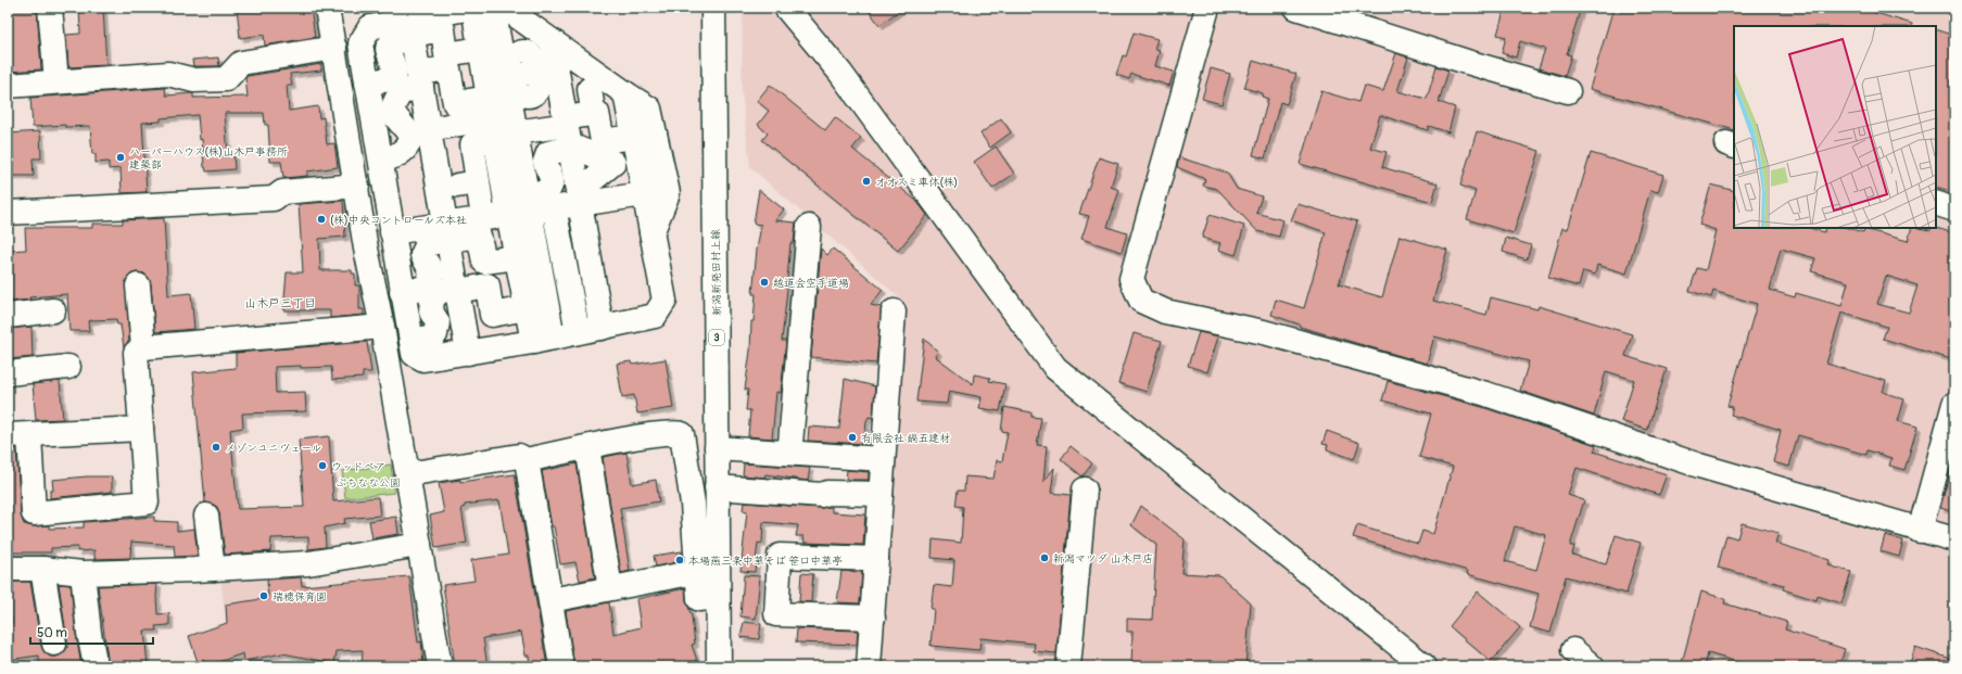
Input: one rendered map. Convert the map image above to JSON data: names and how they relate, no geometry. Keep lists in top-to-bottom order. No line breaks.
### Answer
{"streets":{"street":["新潟新発田村上線","3"]},"districts":["山木戸三丁目"],"parks":["ぷちなな公園"],"places":["ハーバーハウス(株)山木戸事務所 建築部","オオスミ車体(株)","(株)中央コントロールズ本社","越道会空手道場","有限会社 鍋五建材","メゾンユニヴェール","ウッドベア","新潟マツダ 山木戸店","本場燕三条中華そば 笹口中華亭","瑞穂保育園"],"scale_bar":"50 m"}
